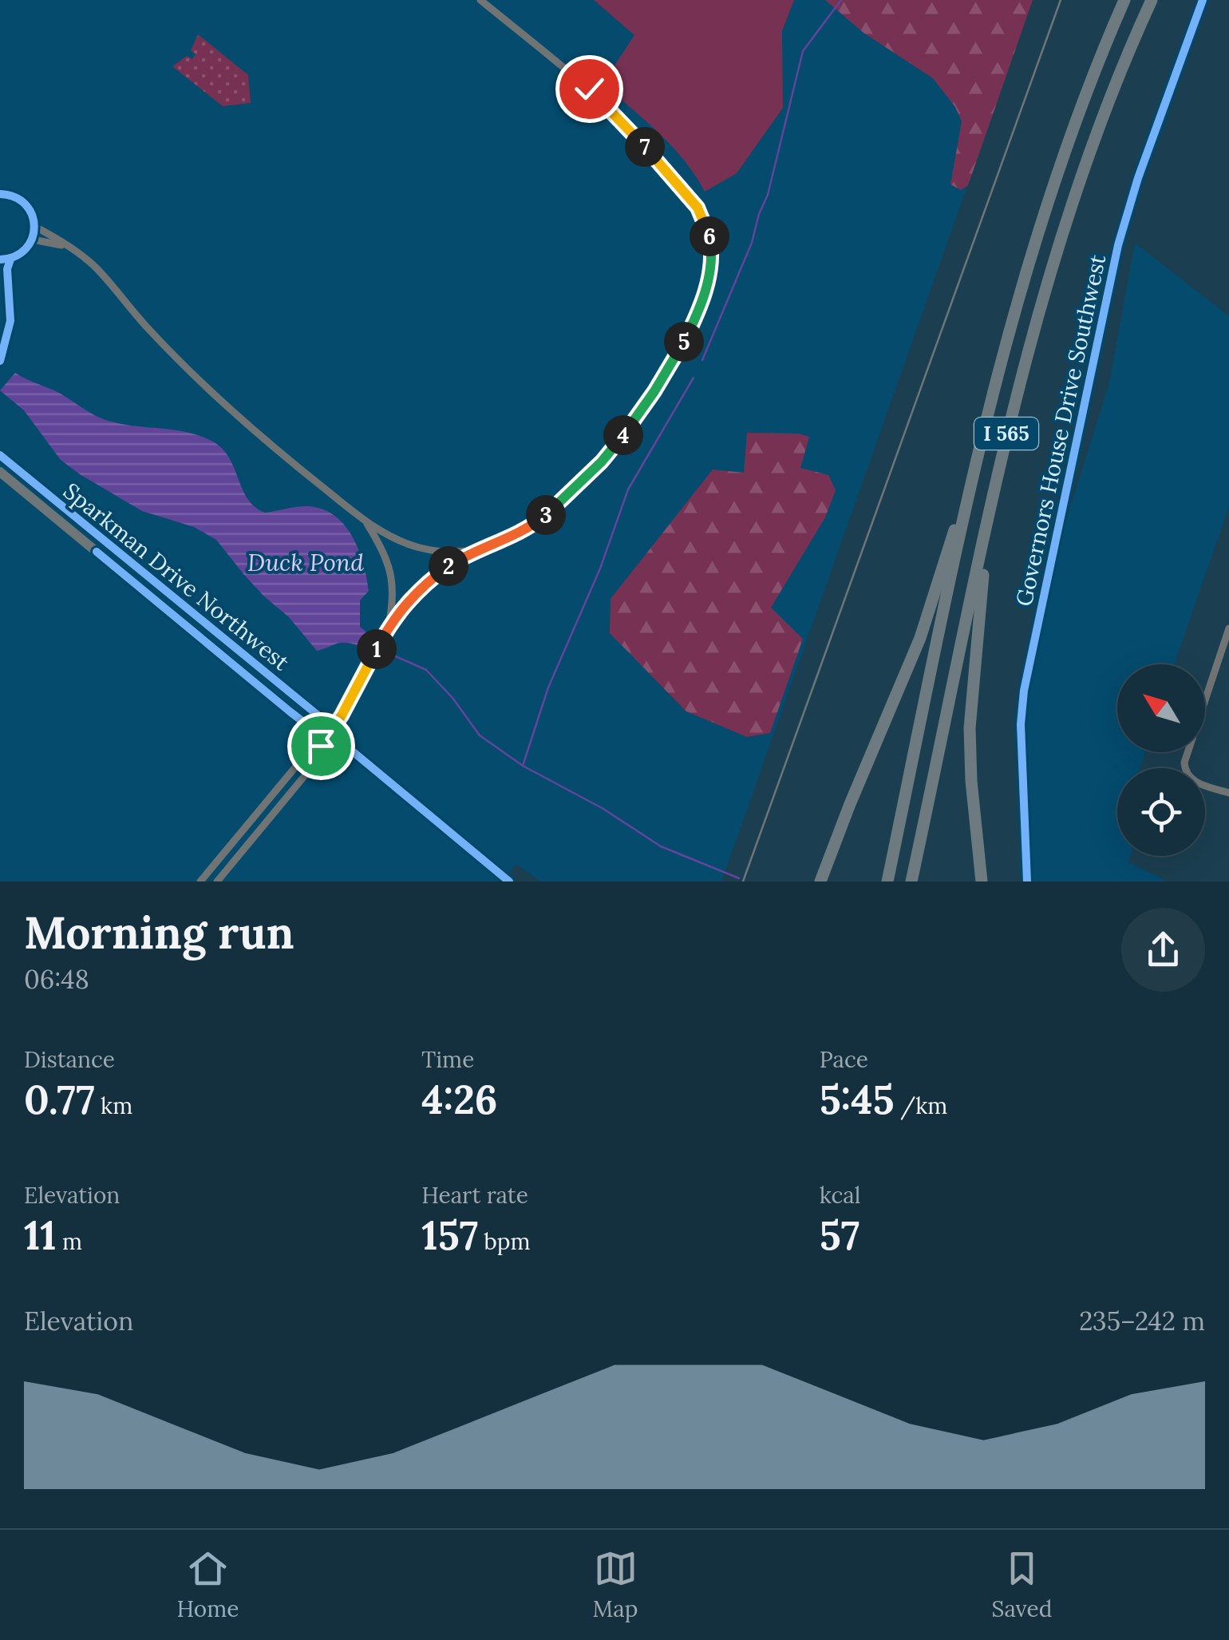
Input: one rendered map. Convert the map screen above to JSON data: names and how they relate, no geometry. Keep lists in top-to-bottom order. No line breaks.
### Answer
{"streets":{"highway":["I 565"],"main road":["Sparkman Drive Northwest"],"street":["Governors House Drive Southwest"]},"water":["Duck Pond"],"north":"top left","page":{"pins":["7","6","5","4","3","2","1"],"heading":["Morning run","06:48"],"stats":[["Distance","0.77 km"],["Time","4:26"],["Pace","5:45 /km"],["Elevation","11 m"],["Heart rate","157 bpm"],["kcal","57"]],"chart":["Elevation","235–242 m"],"tabs":["Home","Map","Saved"]}}
